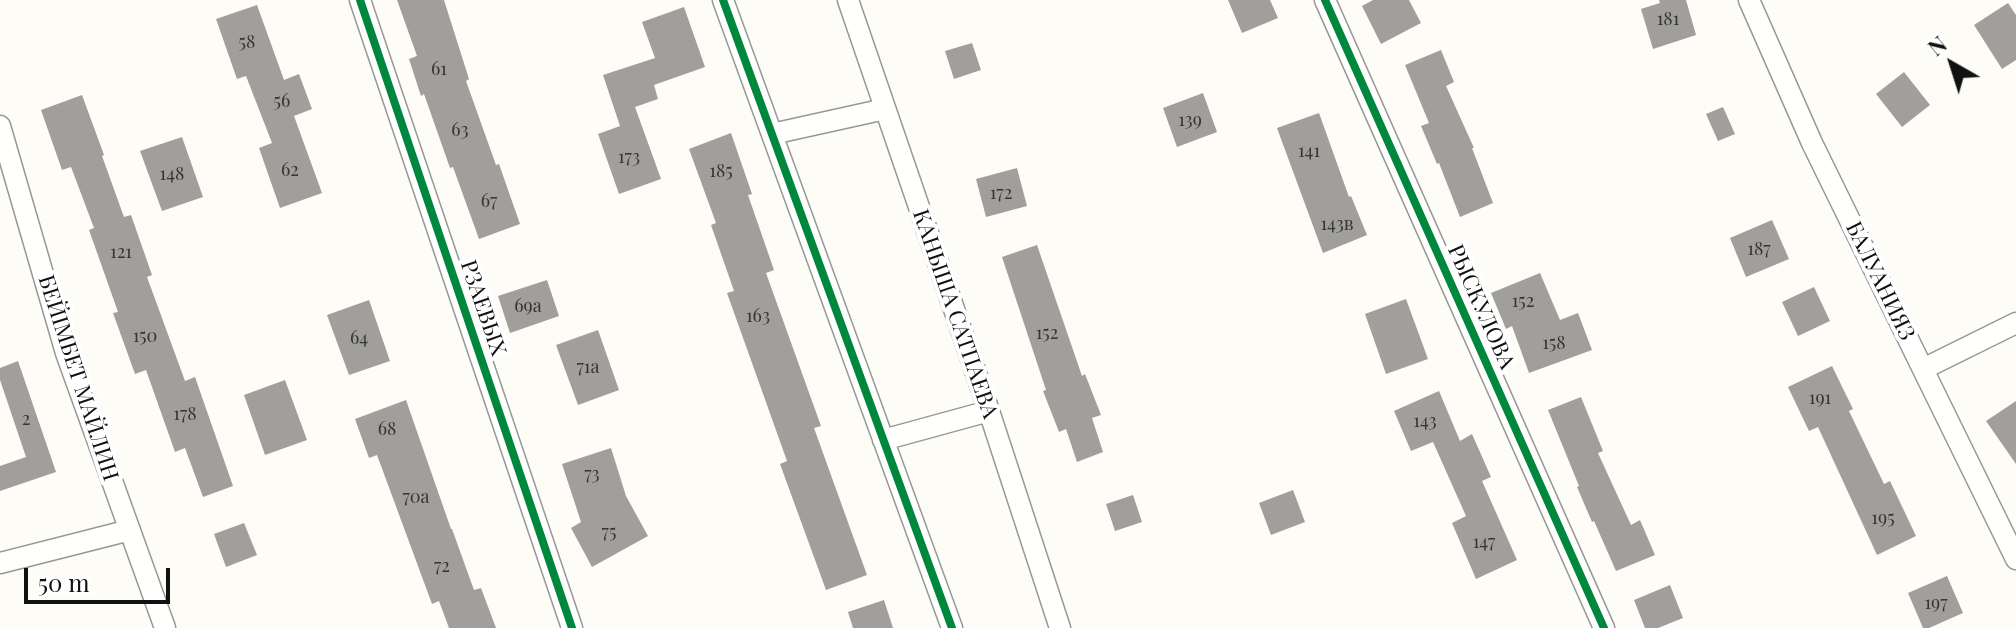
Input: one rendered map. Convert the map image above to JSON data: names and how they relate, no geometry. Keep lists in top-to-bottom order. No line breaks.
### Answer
{"streets":{"street":["БАЛУАНИЯЗ","РЫСКУЛОВА","РЗАЕВЫХ","КАНЫША САТПАЕВА","БЕЙІМБЕТ МАЙЛИН"]},"house_numbers":["181","58","61","56","139","63","141","173","62","185","148","172","67","143в","187","121","152","69а","163","152","150","64","158","71а","191","178","2","143","68","73","70а","195","75","147","72","197"],"scale_bar":"50 m","north":"top left"}
